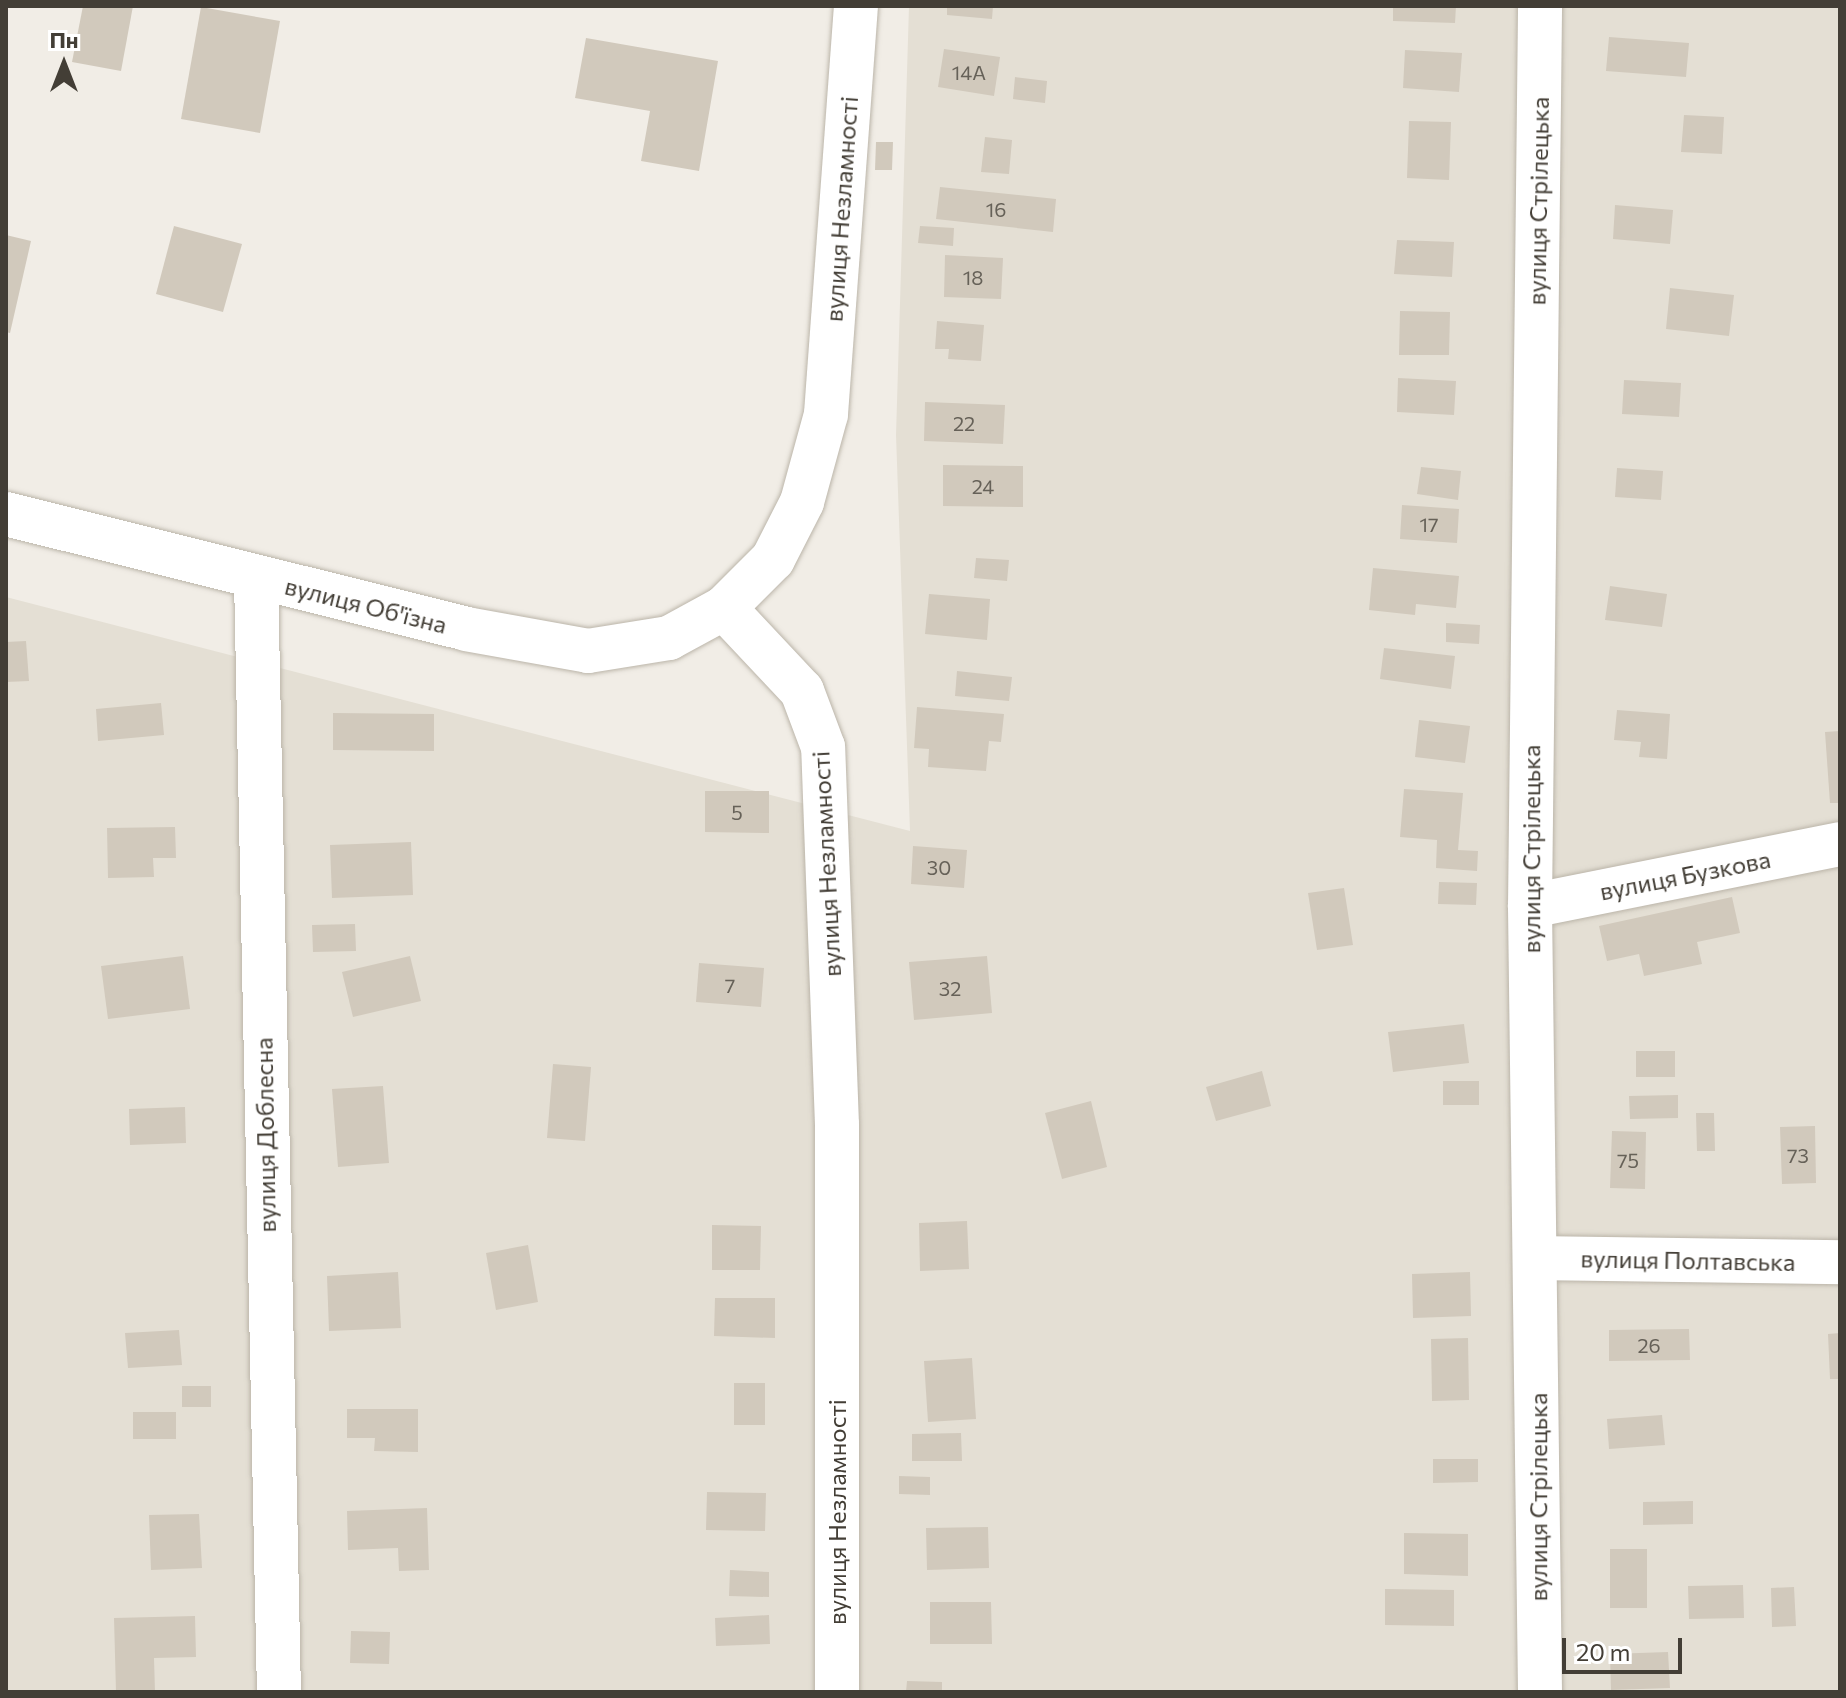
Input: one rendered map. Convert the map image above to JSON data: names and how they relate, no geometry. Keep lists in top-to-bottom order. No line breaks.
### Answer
{"streets":{"street":["вулиця Стрілецька","вулиця Незламності","вулиця Об'їзна","вулиця Бузкова","вулиця Доблесна","вулиця Полтавська"]},"crossings":[["вулиця Стрілецька","вулиця Бузкова"],["вулиця Стрілецька","вулиця Полтавська"],["вулиця Незламності","вулиця Об'їзна"],["вулиця Об'їзна","вулиця Доблесна"]],"house_numbers":["14А","16","18","22","24","17","5","30","7","32","73","75","26"],"scale_bar":"20 m","north":"top"}
